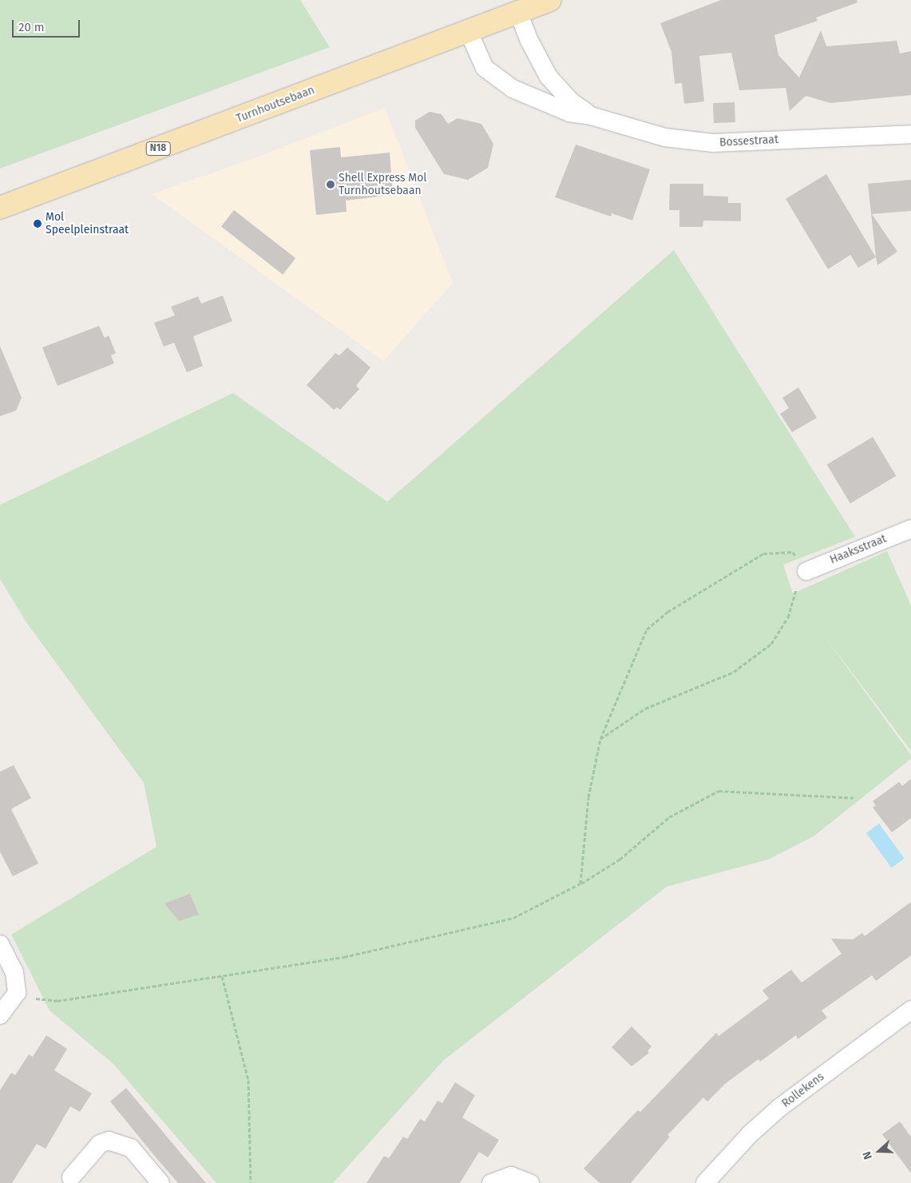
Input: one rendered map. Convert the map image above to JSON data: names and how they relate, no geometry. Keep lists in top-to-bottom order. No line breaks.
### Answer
{"streets":{"main road":["Turnhoutsebaan","N18"],"street":["Bossestraat","Haaksstraat","Rollekens"]},"crossings":[["Turnhoutsebaan","Bossestraat"]],"places":["Shell Express Mol Turnhoutsebaan","Mol Speelpleinstraat"],"scale_bar":"20 m","north":"left"}
